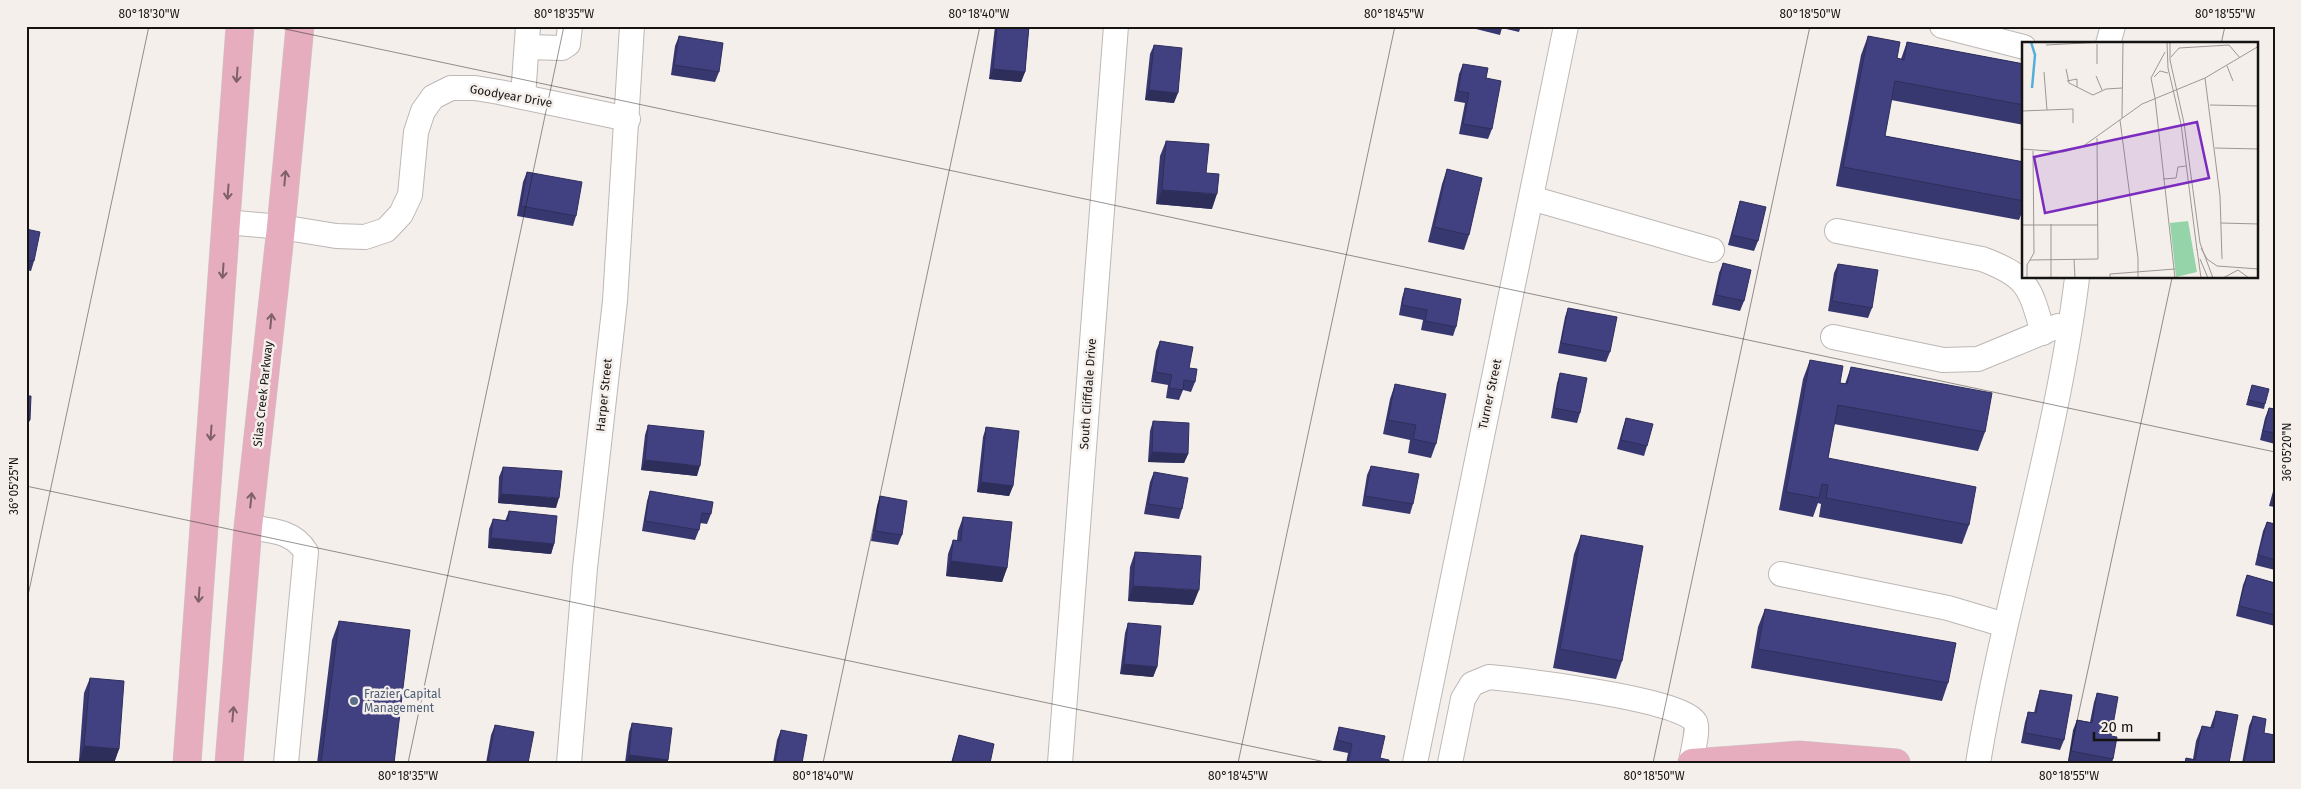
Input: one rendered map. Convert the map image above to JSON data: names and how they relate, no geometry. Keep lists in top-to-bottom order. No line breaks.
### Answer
{"streets":{"main road":["Silas Creek Parkway"],"street":["Goodyear Drive","South Cliffdale Drive","Turner Street","Harper Street"]},"crossings":[["Goodyear Drive","Silas Creek Parkway"],["Goodyear Drive","Harper Street"]],"places":["Frazier Capital Management"],"scale_bar":"20 m","coordinates":["80°18'30\"W","80°18'35\"W","80°18'40\"W","80°18'45\"W","80°18'50\"W","80°18'55\"W","36°05'20\"N","36°05'25\"N"]}
